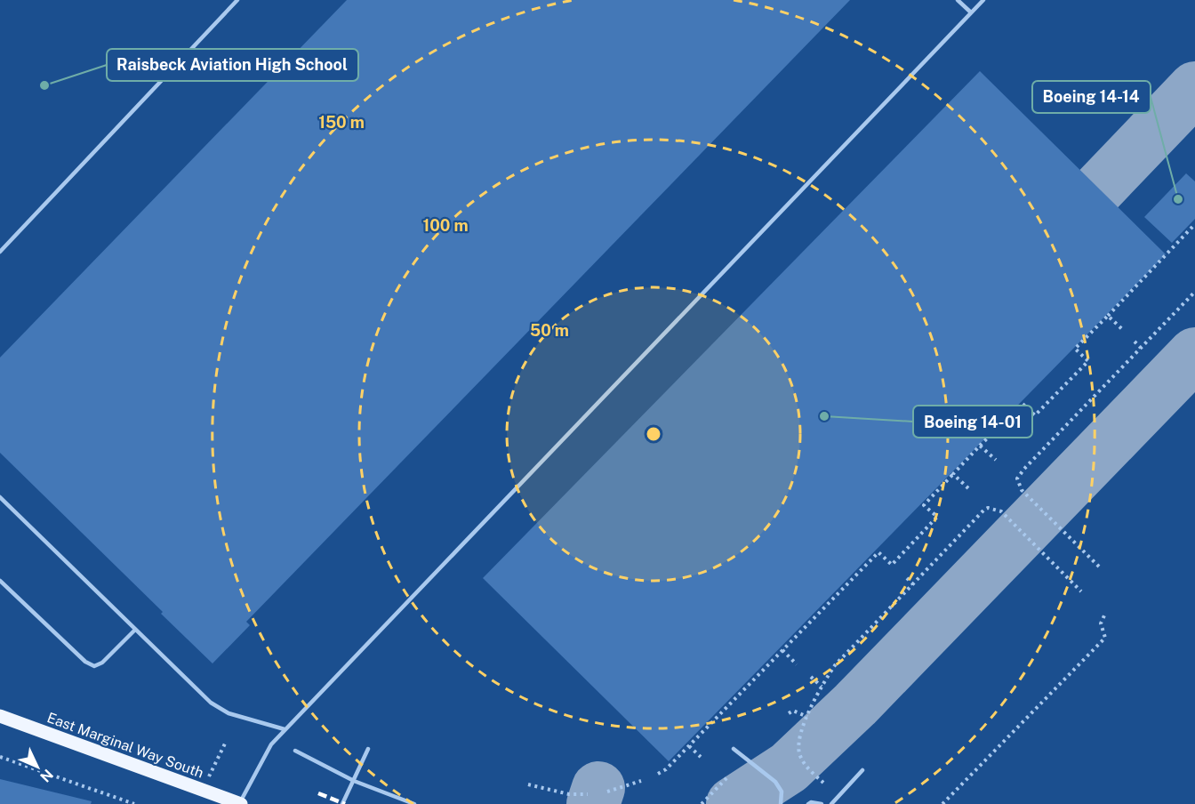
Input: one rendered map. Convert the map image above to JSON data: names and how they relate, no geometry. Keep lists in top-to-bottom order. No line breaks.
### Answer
{"streets":{"main road":["East Marginal Way South"]},"places":["Raisbeck Aviation High School","Boeing 14-14","Boeing 14-01"],"north":"bottom right","rings":["150 m","100 m","50 m"]}
